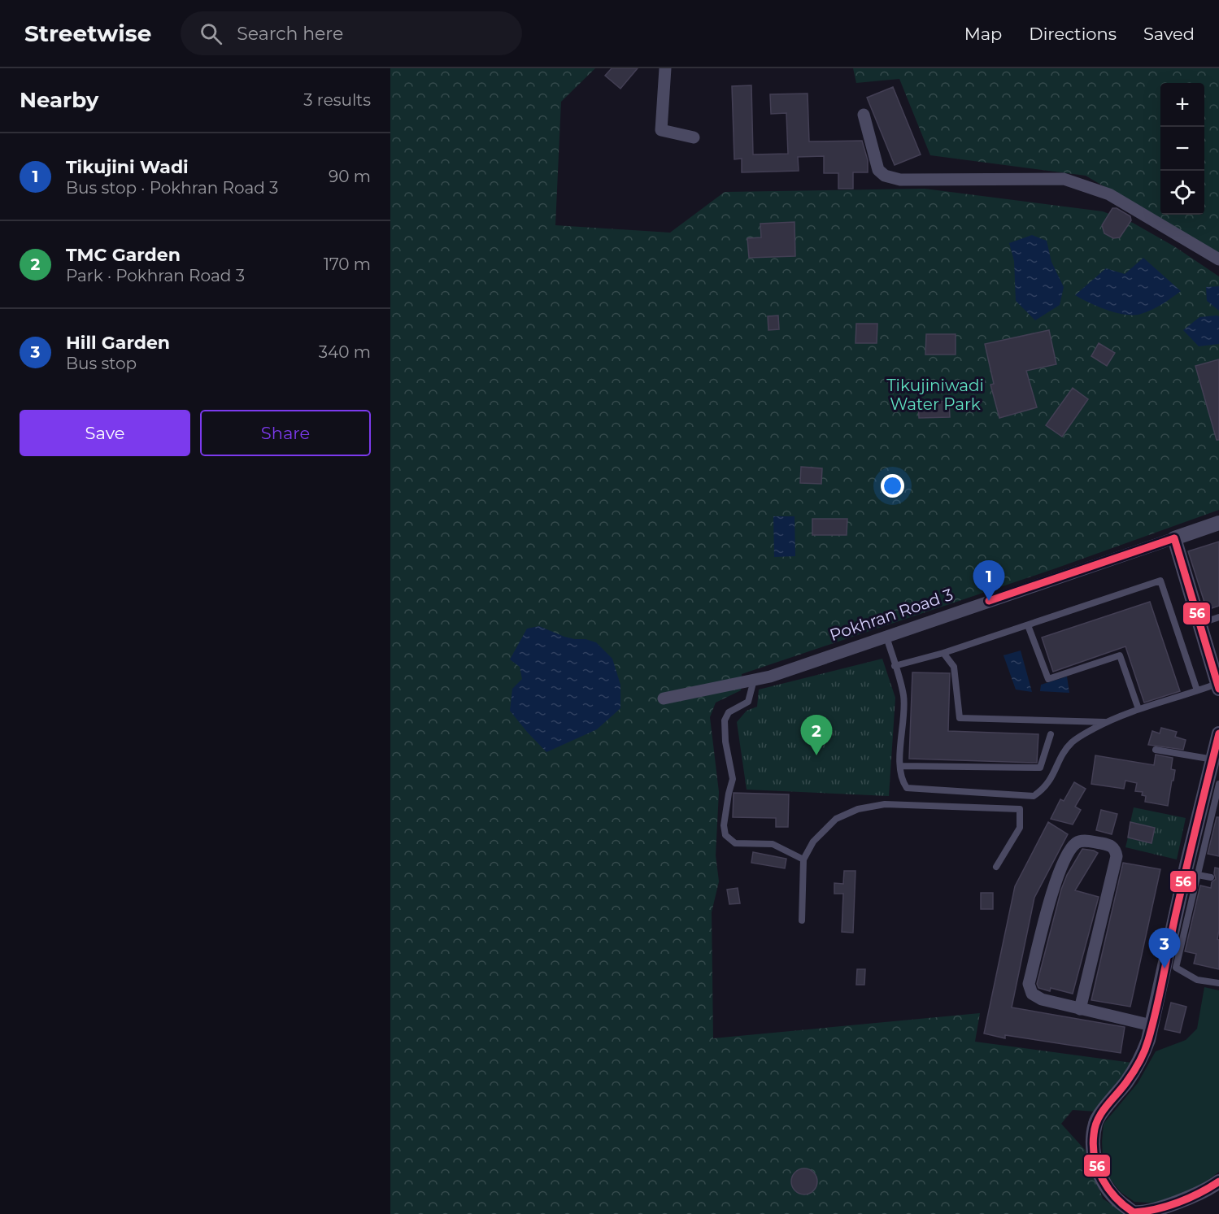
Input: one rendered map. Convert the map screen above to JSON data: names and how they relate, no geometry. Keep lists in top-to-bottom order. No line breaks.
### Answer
{"streets":{"street":["Pokhran Road 3"]},"parks":["Tikujiniwadi Water Park"],"lines":["transit line 56"],"page":{"header":"Streetwise","search":"Search here","nav":["Map","Directions","Saved"],"heading":["Nearby","3 results"],"map_buttons":["+","−"],"list":[{"mark":"1","name":"Tikujini Wadi","note":"Bus stop · Pokhran Road 3","value":"90 m"},{"mark":"2","name":"TMC Garden","note":"Park · Pokhran Road 3","value":"170 m"},{"mark":"3","name":"Hill Garden","note":"Bus stop","value":"340 m"}],"buttons":["Save","Share"],"pins":["1","2","3"]}}
